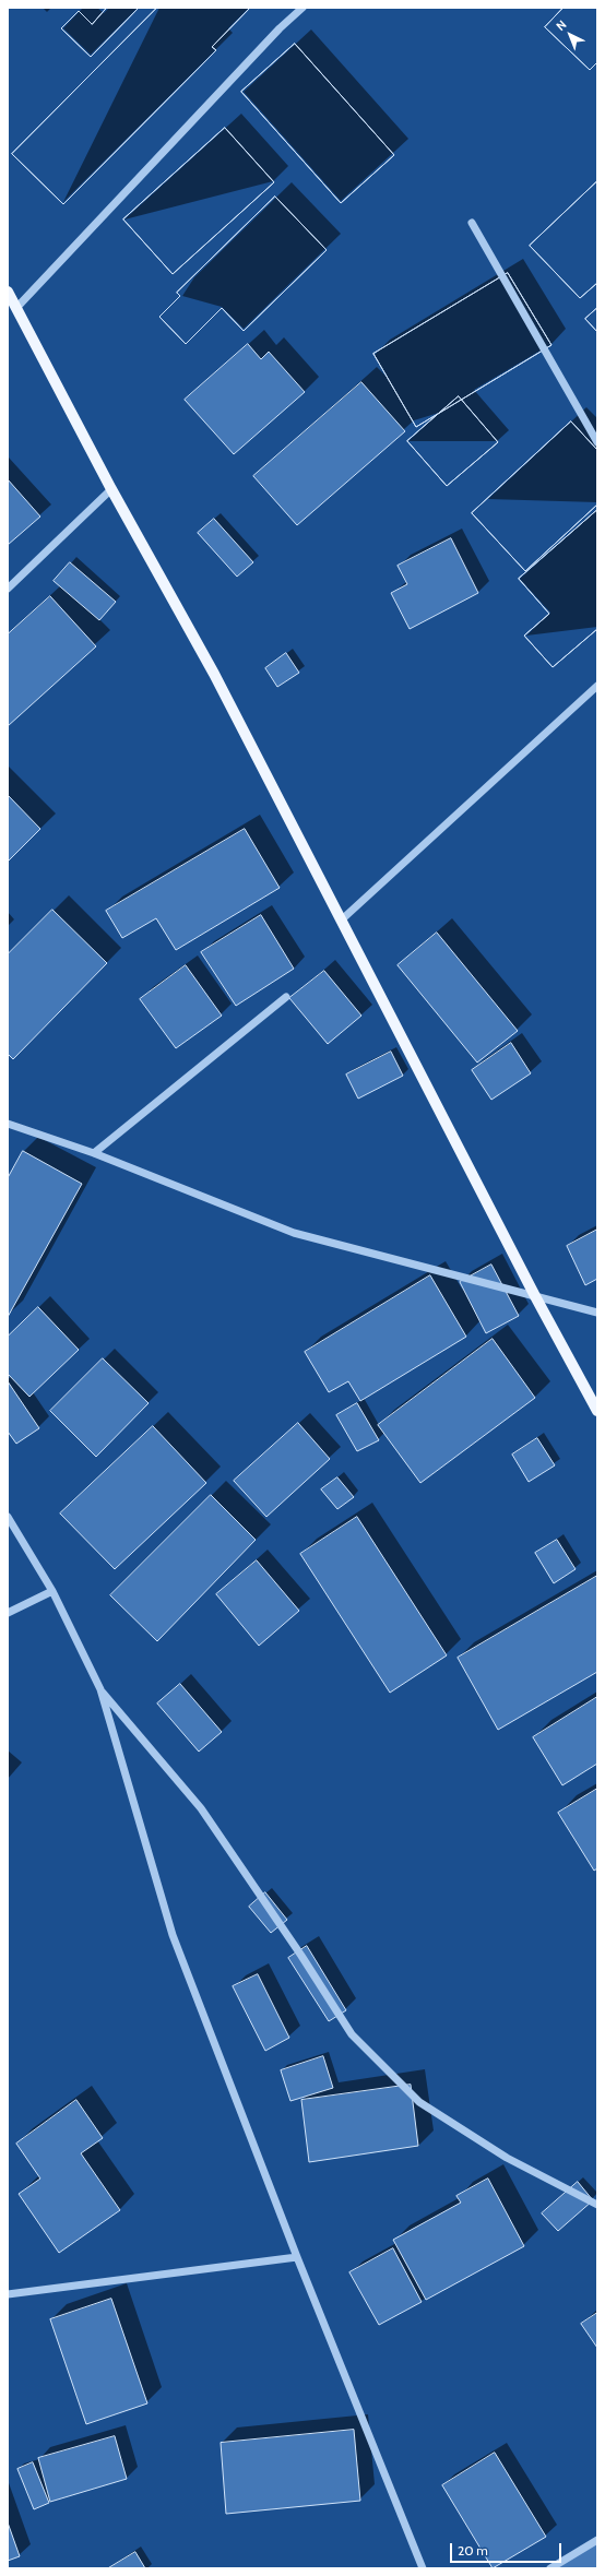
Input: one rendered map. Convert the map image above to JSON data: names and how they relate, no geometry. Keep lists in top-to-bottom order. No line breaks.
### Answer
{"scale_bar":"20 m","north":"top left"}
